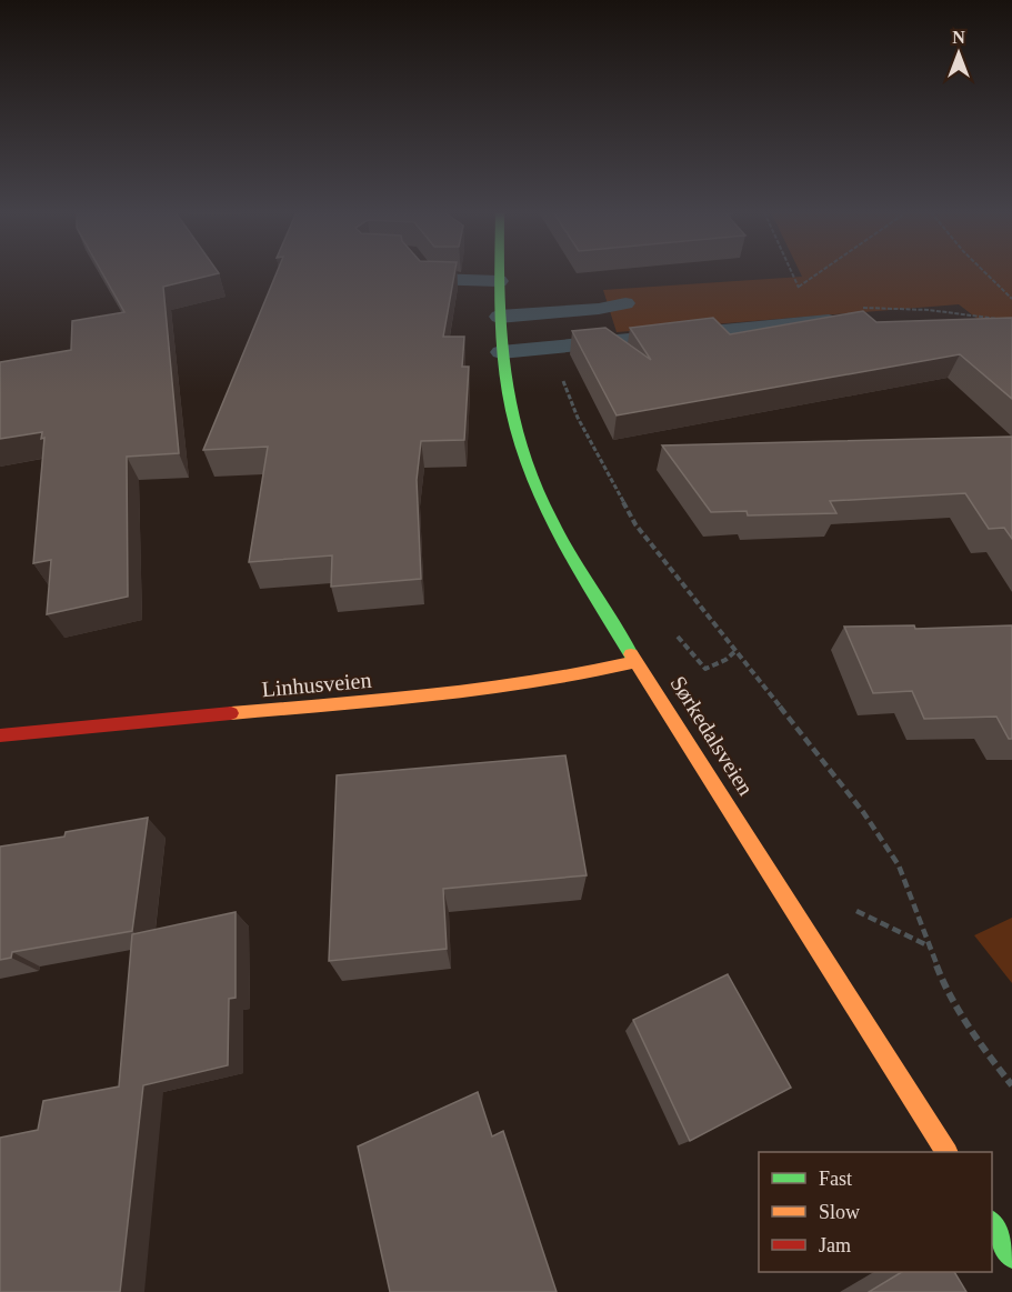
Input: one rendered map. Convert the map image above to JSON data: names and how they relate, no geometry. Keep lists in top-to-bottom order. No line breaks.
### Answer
{"streets":{"main road":["Linhusveien","Sørkedalsveien"]},"crossings":[["Linhusveien","Sørkedalsveien"]],"legend":["Fast","Slow","Jam"],"north":"top"}
